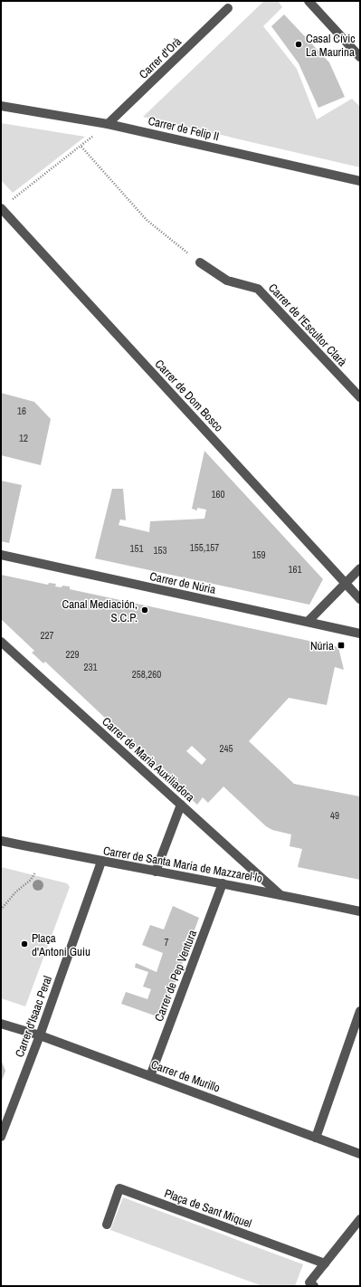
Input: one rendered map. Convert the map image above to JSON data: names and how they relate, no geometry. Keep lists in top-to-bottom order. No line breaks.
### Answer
{"streets":{"street":["Carrer d'Orà","Carrer de Felip II","Carrer de l'Escultor Clarà","Carrer de Dom Bosco","Carrer de Núria","Carrer de Maria Auxiliadora","Carrer de Santa Maria de Mazzarel·lo","Carrer de Pep Ventura","Carrer d'Isaac Peral","Carrer de Murillo","Plaça de Sant Miquel"]},"crossings":[["Carrer d'Orà","Carrer de Felip II"],["Carrer de Maria Auxiliadora","Carrer de Santa Maria de Mazzarel·lo"],["Carrer de Santa Maria de Mazzarel·lo","Carrer de Pep Ventura"],["Carrer de Santa Maria de Mazzarel·lo","Carrer d'Isaac Peral"],["Carrer de Pep Ventura","Carrer de Murillo"],["Carrer d'Isaac Peral","Carrer de Murillo"]],"places":{"other":["Casal Cívic La Maurina","Canal Mediación, S.C.P.","Plaça d'Antoni Guiu"],"transit":["Núria"]},"house_numbers":["16","12","160","155,157","151","153","159","161","227","229","231","258,260","245","49","7"]}
